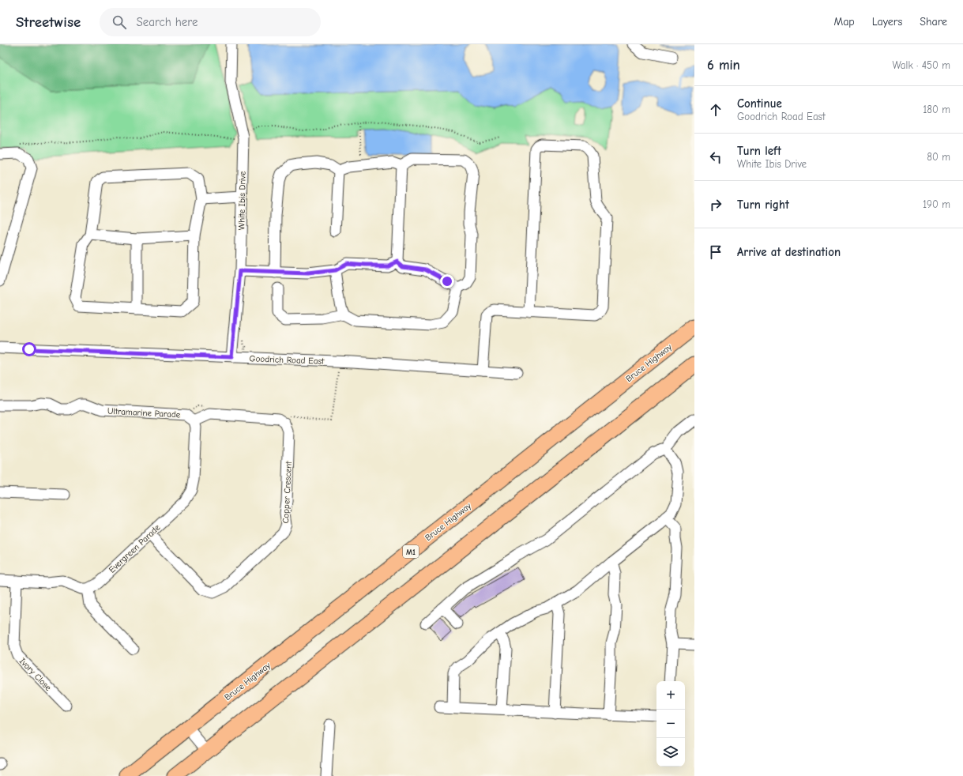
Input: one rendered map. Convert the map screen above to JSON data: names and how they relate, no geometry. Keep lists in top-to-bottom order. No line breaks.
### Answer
{"streets":{"highway":["Bruce Highway","M1"],"street":["White Ibis Drive","Goodrich Road East","Ultramarine Parade","Copper Crescent","Evergreen Parade","Ivory Close"]},"crossings":[["White Ibis Drive","Goodrich Road East"],["Ultramarine Parade","Copper Crescent"],["Ultramarine Parade","Evergreen Parade"],["Copper Crescent","Evergreen Parade"]],"page":{"header":"Streetwise","search":"Search here","nav":["Map","Layers","Share"],"heading":["6 min","Walk · 450 m"],"list":[["Continue","Goodrich Road East","180 m"],["Turn left","White Ibis Drive","80 m"],["Turn right","190 m"],"Arrive at destination"],"map_buttons":["+","−"]}}
